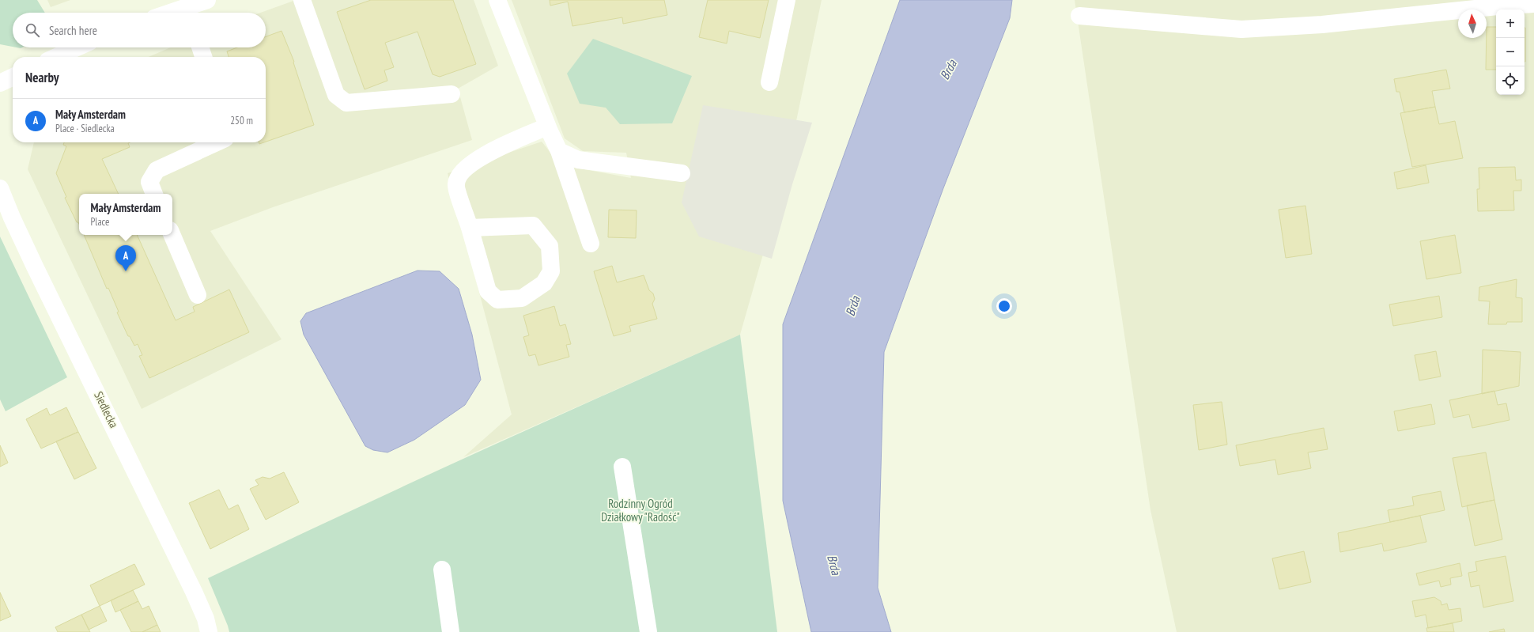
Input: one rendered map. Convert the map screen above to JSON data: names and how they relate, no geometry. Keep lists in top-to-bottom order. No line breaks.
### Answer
{"streets":{"street":["Siedlecka"]},"water":["Brda"],"parks":["Rodzinny Ogród Działkowy \"Radość\""],"north":"top","page":{"map_buttons":["+","−"],"search":"Search here","heading":"Nearby","list":[{"mark":"A","name":"Mały Amsterdam","note":"Place · Siedlecka","value":"250 m"}],"popup":["Mały Amsterdam","Place"],"pins":"A"}}
